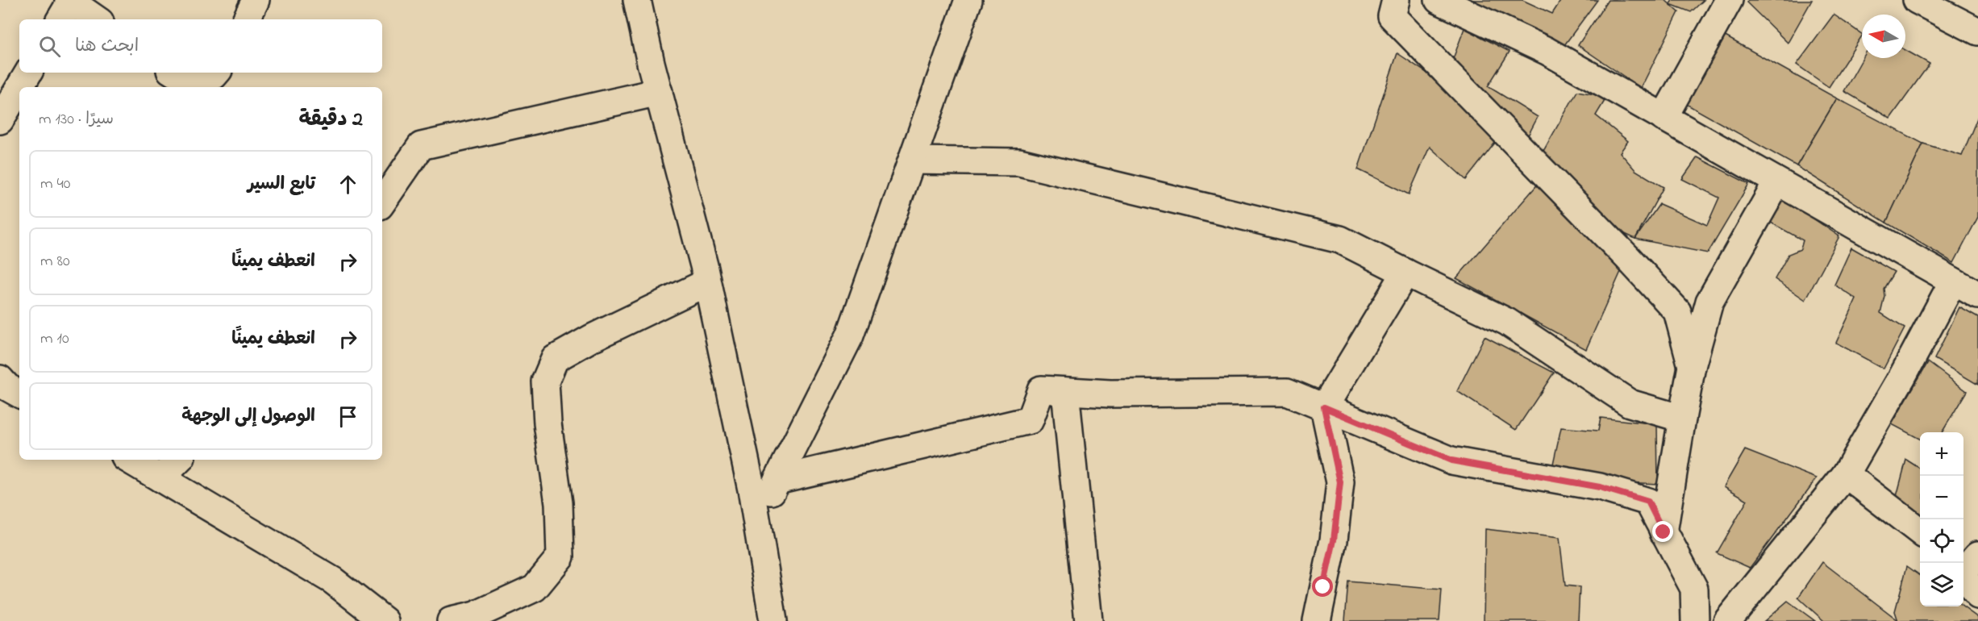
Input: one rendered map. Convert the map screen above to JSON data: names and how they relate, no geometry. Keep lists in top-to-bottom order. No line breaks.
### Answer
{"north":"left","page":{"search":"ابحث هنا","heading":["2 دقيقة","سيرًا · 130 m"],"list":[["تابع السير","40 m"],["انعطف يمينًا","80 m"],["انعطف يمينًا","10 m"],"الوصول إلى الوجهة"],"map_buttons":["+","−"]}}
